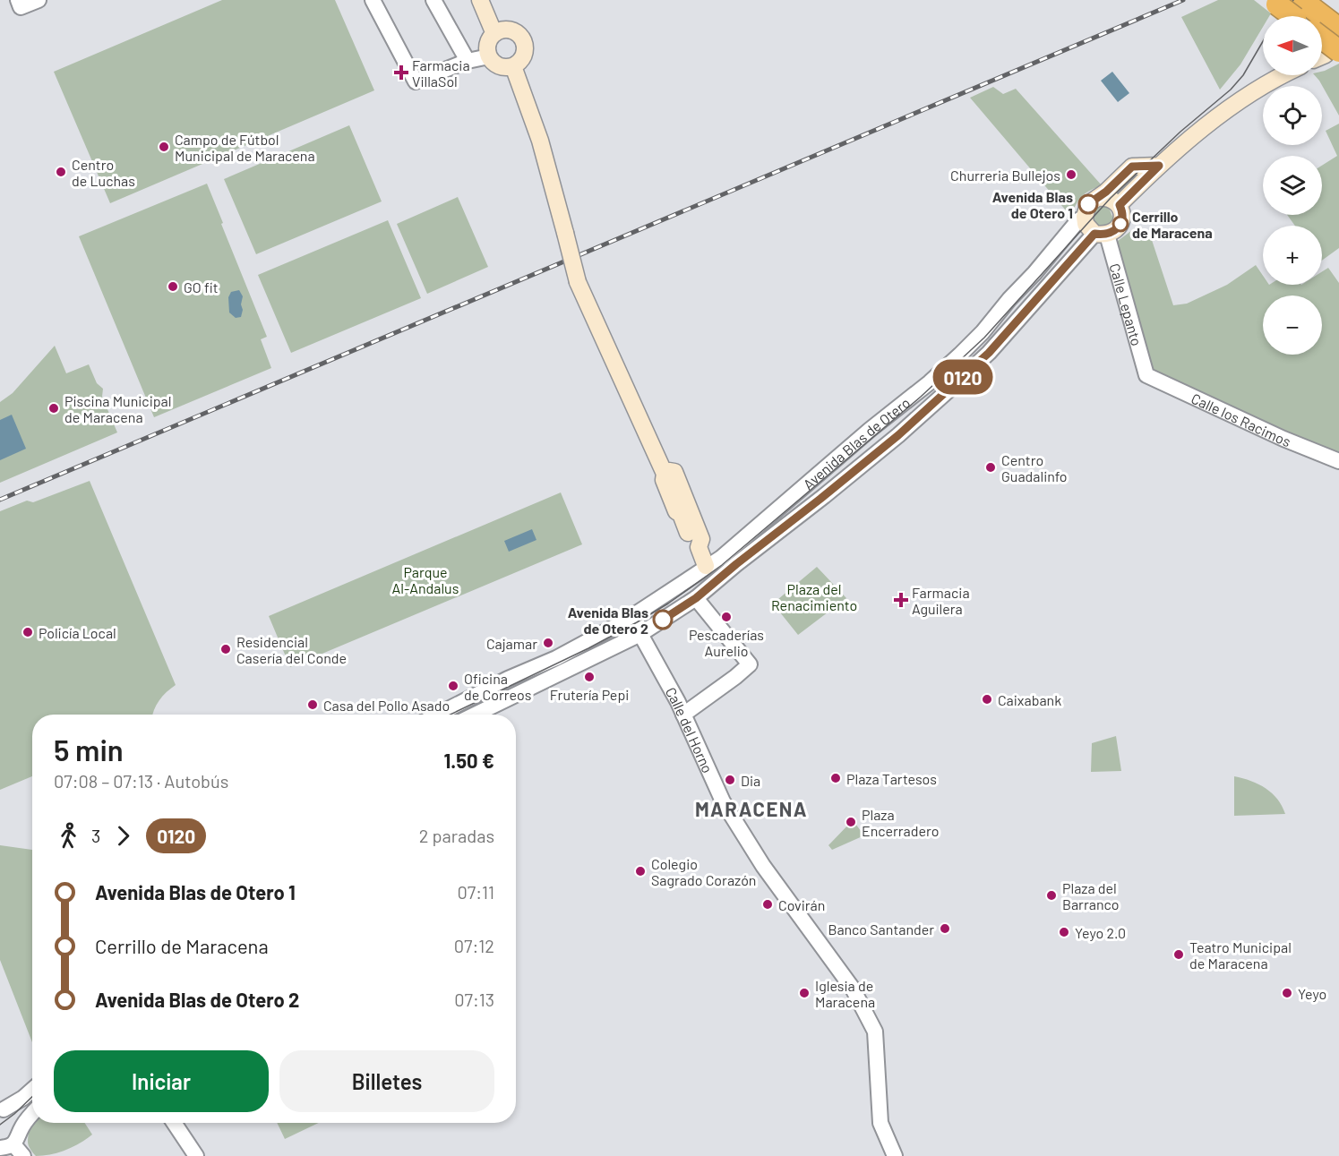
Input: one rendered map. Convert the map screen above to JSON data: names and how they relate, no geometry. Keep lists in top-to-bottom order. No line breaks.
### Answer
{"streets":{"street":["Calle Lepanto","Calle los Racimos","Avenida Blas de Otero","Calle del Horno"]},"crossings":[["Calle Lepanto","Calle los Racimos"],["Calle Lepanto","Avenida Blas de Otero"],["Avenida Blas de Otero","Calle del Horno"]],"districts":["MARACENA"],"parks":["Parque Al-Andalus","Plaza del Renacimiento"],"places":{"health":["Farmacia VillaSol","Farmacia Aguilera"],"other":["Campo de Fútbol Municipal de Maracena","Centro de Luchas","Churreria Bullejos","Avenida Blas de Otero 1","Cerrillo de Maracena","GO fit","Piscina Municipal de Maracena","Centro Guadalinfo","Pescaderías Aurelio","Avenida Blas de Otero 2","Policía Local","Cajamar","Residencial Casería del Conde","Frutería Pepi","Oficina de Correos","Caixabank","Casa del Pollo Asado","Plaza Tartesos","Dia","Plaza Encerradero","Colegio Sagrado Corazón","Plaza del Barranco","Covirán","Banco Santander","Yeyo 2.0","Teatro Municipal de Maracena","Iglesia de Maracena","Yeyo"]},"lines":["bus line 0120"],"north":"left","page":{"on_map":"0120","map_buttons":["+","−"],"heading":["5 min","07:08 – 07:13 · Autobús","1.50 €"],"legs":["3","0120","2 paradas"],"list":[{"name":"Avenida Blas de Otero 1","value":"07:11"},{"name":"Cerrillo de Maracena","value":"07:12"},{"name":"Avenida Blas de Otero 2","value":"07:13"}],"buttons":["Iniciar","Billetes"]}}
